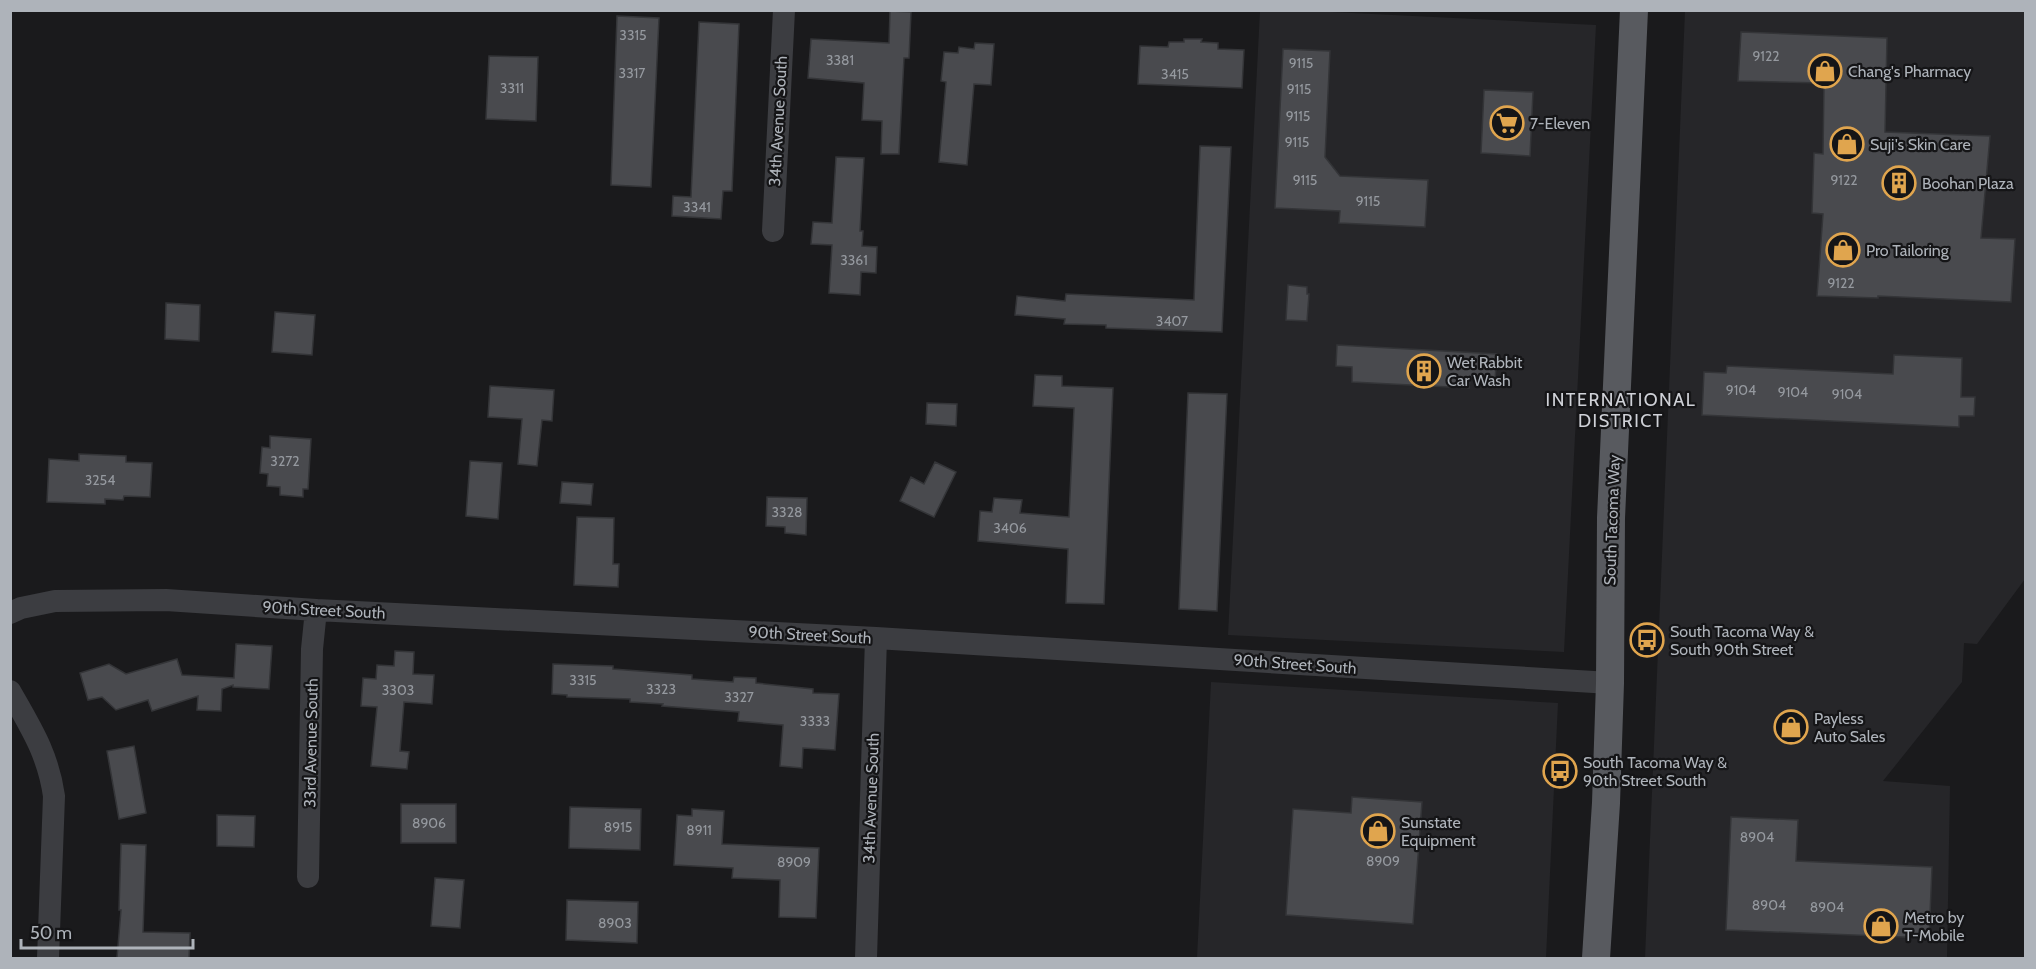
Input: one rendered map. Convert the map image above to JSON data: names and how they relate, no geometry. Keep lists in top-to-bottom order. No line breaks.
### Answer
{"streets":{"main road":["South Tacoma Way"],"street":["34th Avenue South","90th Street South","33rd Avenue South"]},"crossings":[["34th Avenue South","90th Street South"],["South Tacoma Way","90th Street South"],["90th Street South","33rd Avenue South"]],"districts":["INTERNATIONAL DISTRICT"],"places":{"shop":["Chang's Pharmacy","Suji's Skin Care","Pro Tailoring","Payless Auto Sales","Sunstate Equipment","Metro by T-Mobile"],"supermarket":["7-Eleven"],"building":["Boohan Plaza","Wet Rabbit Car Wash"],"bus stop":["South Tacoma Way & South 90th Street","South Tacoma Way & 90th Street South"]},"house_numbers":["3315","9122","3381","9115","3317","3415","3311","9115","9115","9115","9115","9122","9115","3341","3361","9122","3407","9104","9104","9104","3272","3254","3328","3406","3315","3323","3303","3327","3333","8906","8915","8911","8904","8909","8909","8904","8904","8903"],"scale_bar":"50 m"}
